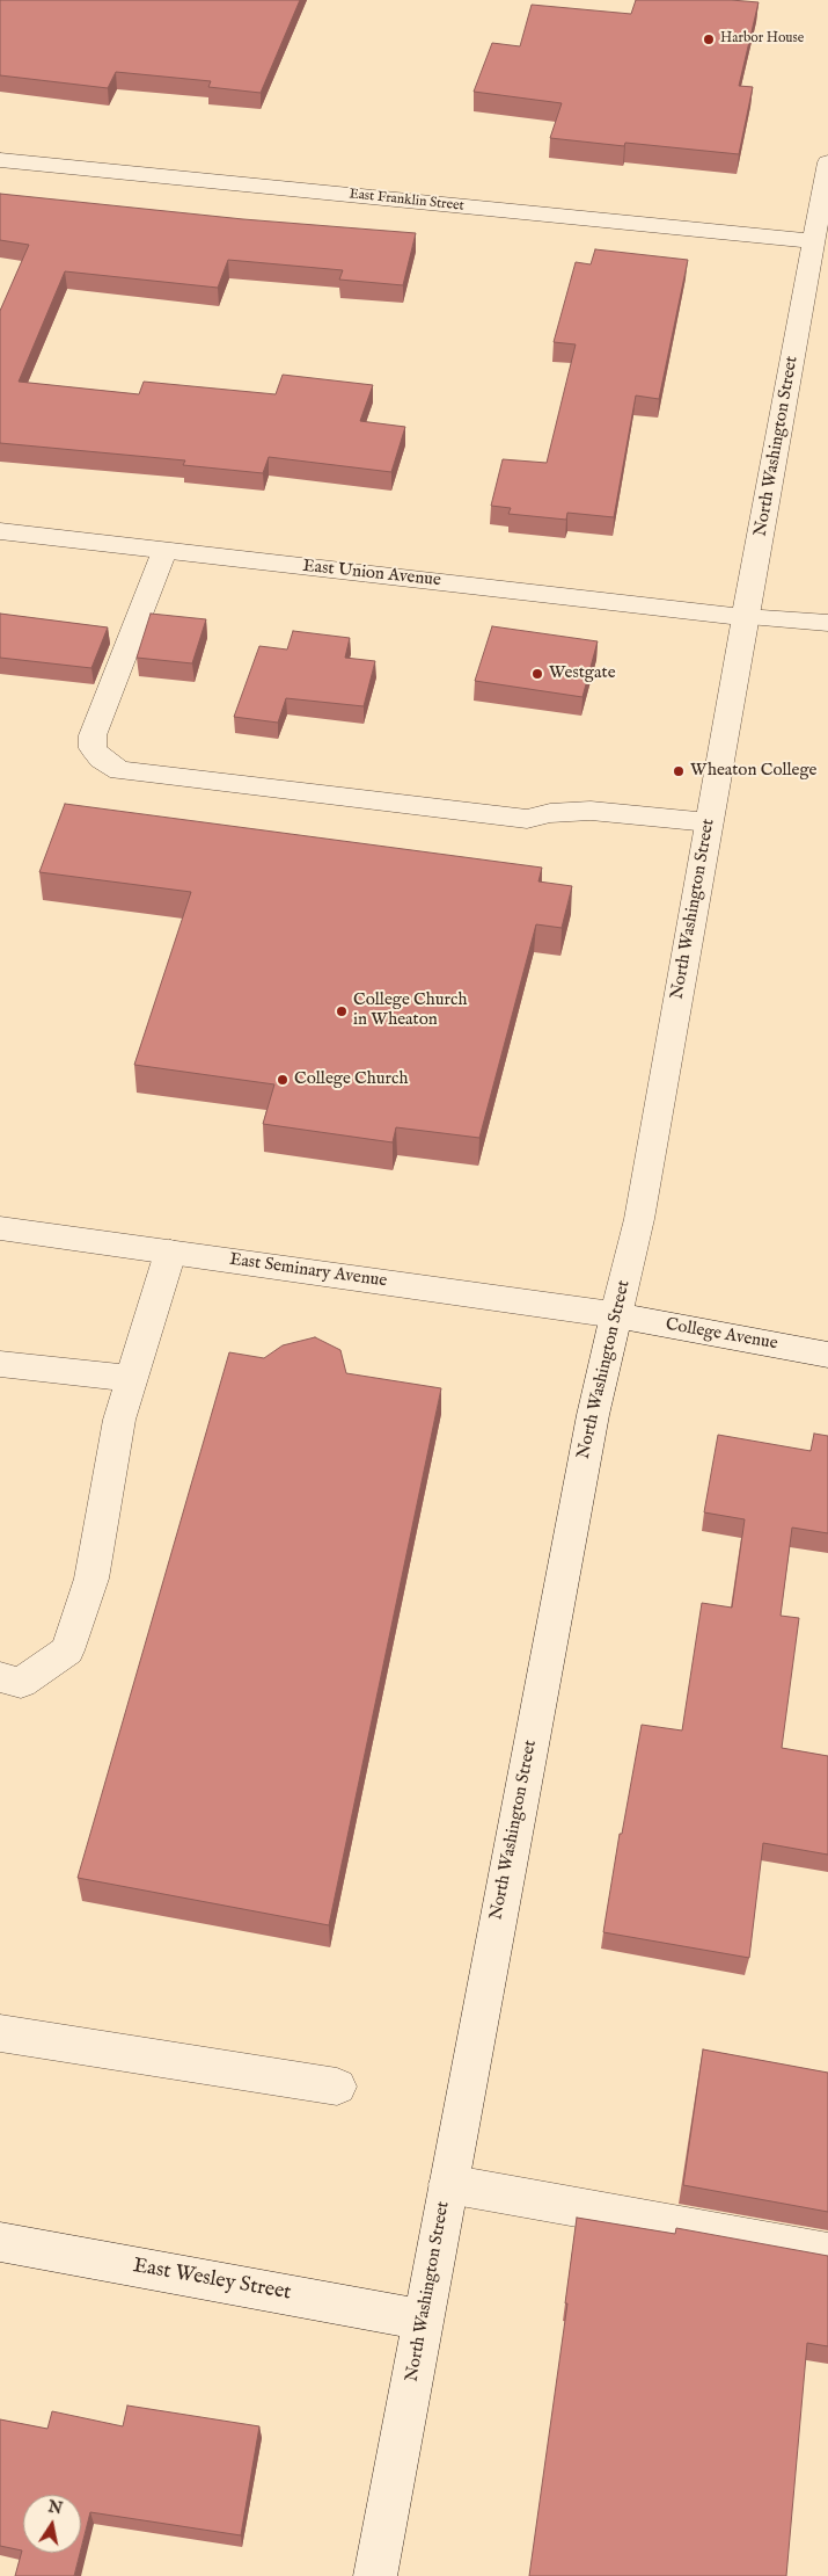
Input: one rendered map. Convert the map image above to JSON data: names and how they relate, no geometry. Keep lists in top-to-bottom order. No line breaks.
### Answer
{"streets":{"street":["East Franklin Street","North Washington Street","East Union Avenue","East Seminary Avenue","College Avenue","East Wesley Street"]},"crossings":[["East Franklin Street","North Washington Street"],["North Washington Street","East Union Avenue"],["North Washington Street","East Seminary Avenue"],["North Washington Street","College Avenue"],["North Washington Street","East Wesley Street"],["East Seminary Avenue","College Avenue"]],"places":["Harbor House","Westgate","Wheaton College","College Church in Wheaton","College Church"],"north":"top"}
